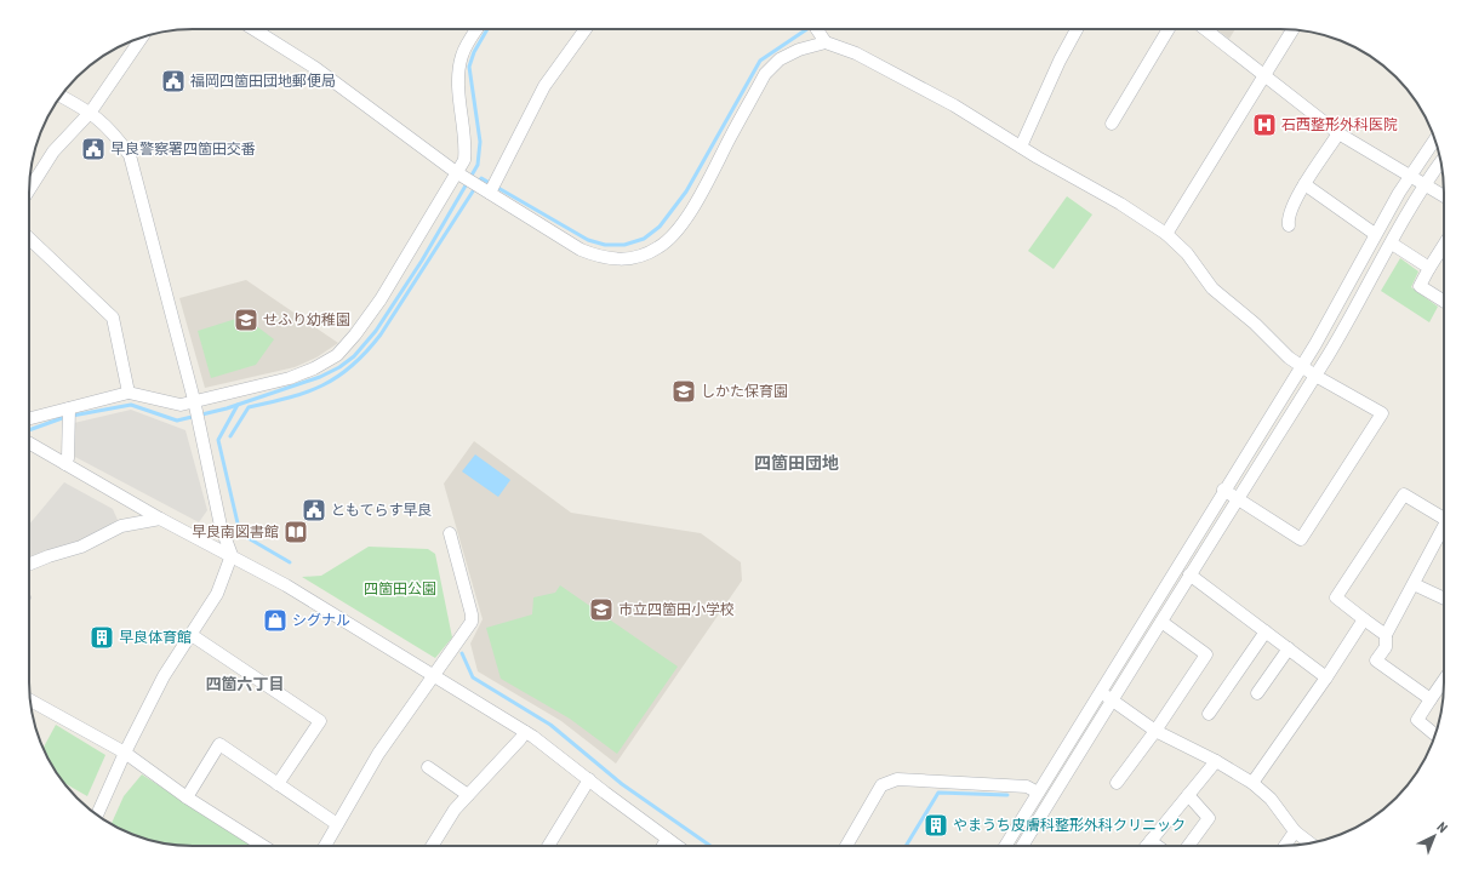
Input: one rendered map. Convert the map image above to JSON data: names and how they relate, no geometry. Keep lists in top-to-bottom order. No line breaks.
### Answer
{"districts":["四箇田団地","四箇六丁目"],"parks":["四箇田公園"],"places":{"public building":["福岡四箇田団地郵便局","早良警察署四箇田交番","ともてらす早良"],"hospital":["石西整形外科医院"],"school or university":["せふり幼稚園","しかた保育園","市立四箇田小学校"],"library":["早良南図書館"],"shop":["シグナル"],"building":["早良体育館","やまうち皮膚科整形外科クリニック"]},"north":"top right"}
